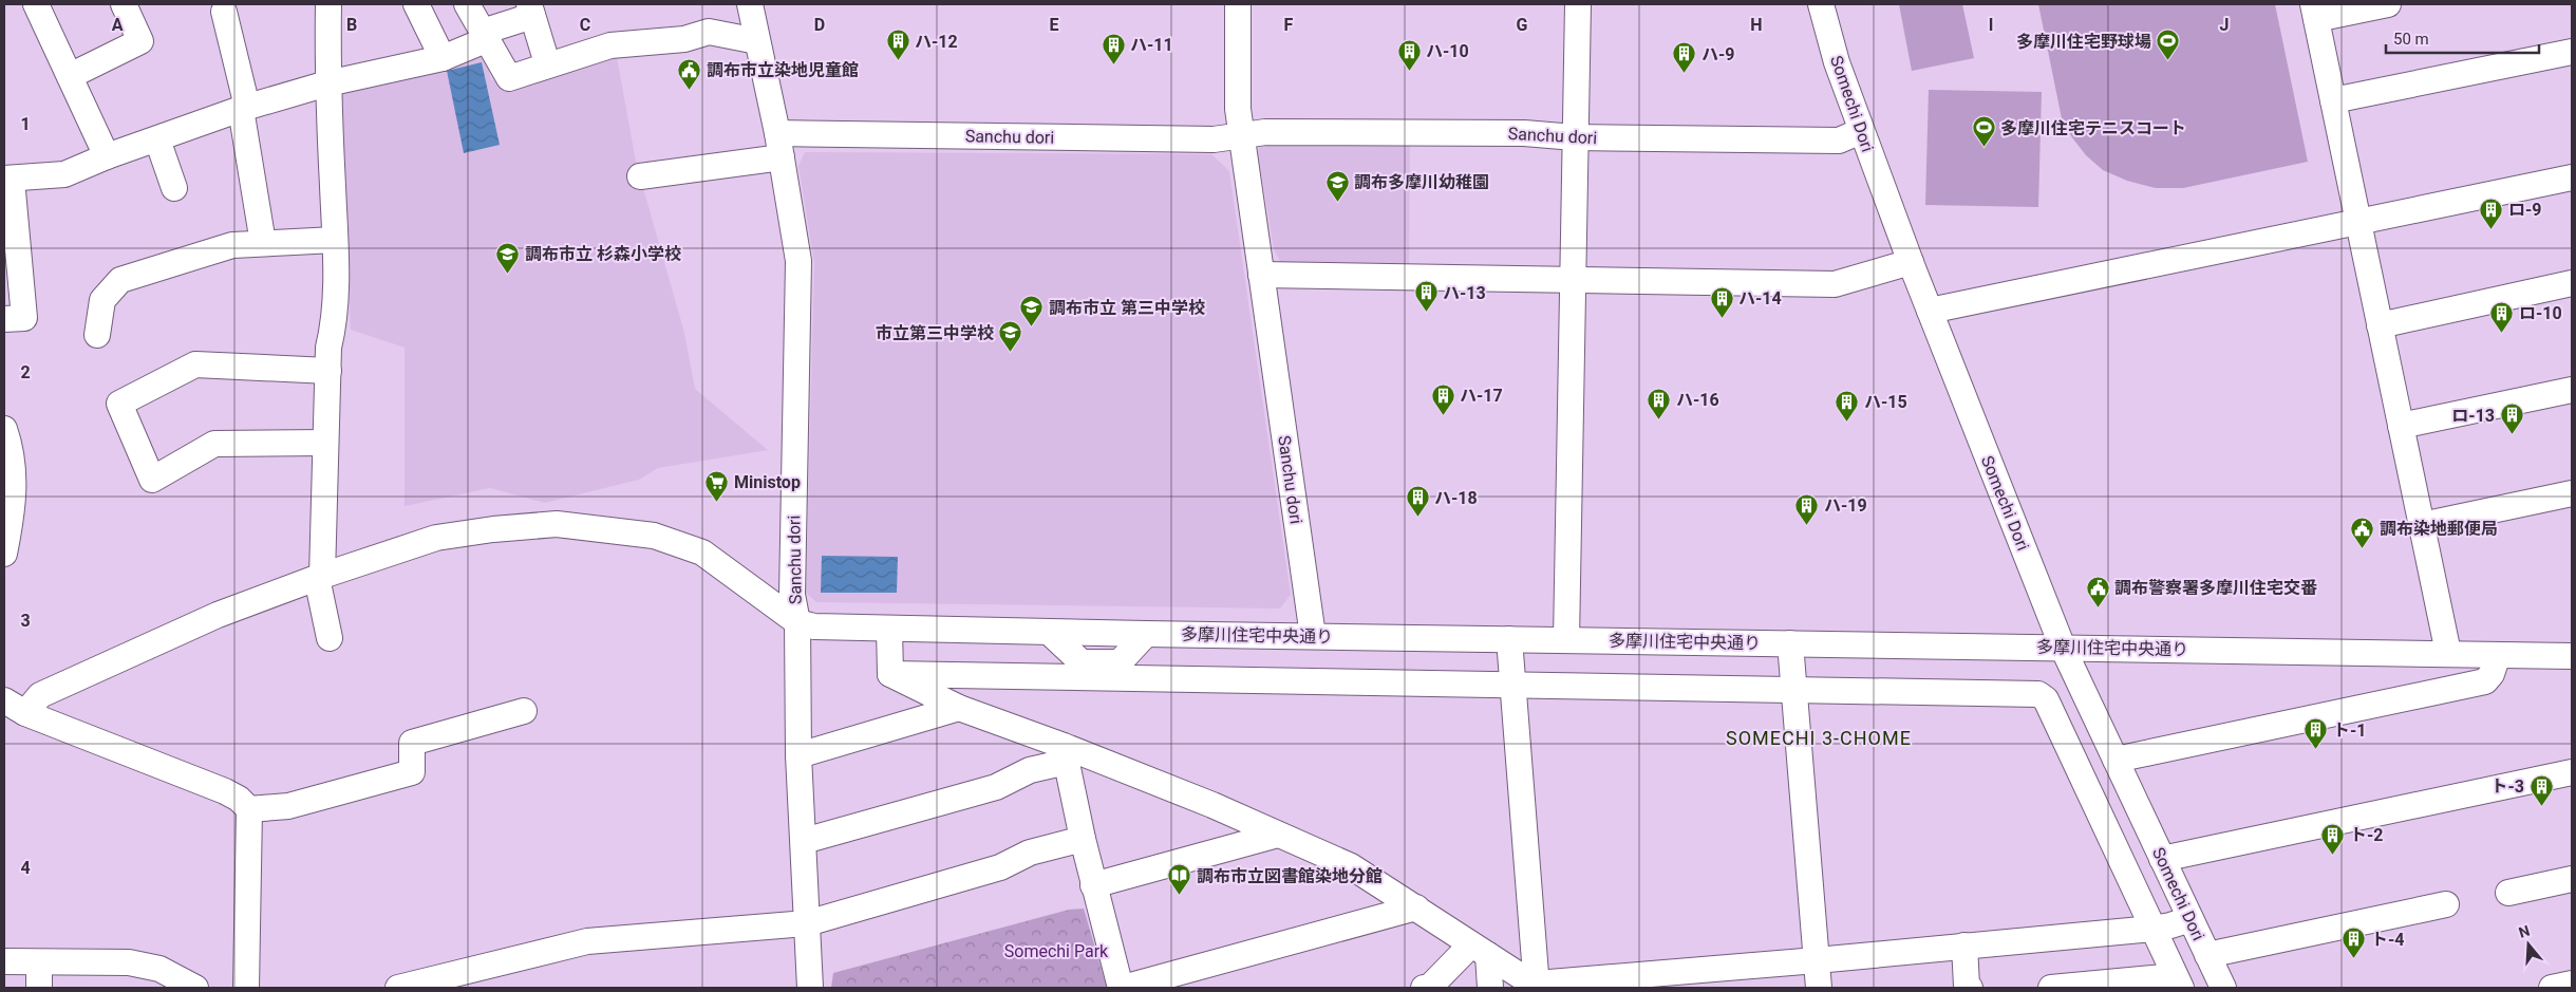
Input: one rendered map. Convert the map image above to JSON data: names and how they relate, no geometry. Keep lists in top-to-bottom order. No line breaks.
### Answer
{"streets":{"street":["Somechi Dori","Sanchu dori","多摩川住宅中央通り"]},"crossings":[["Somechi Dori","Sanchu dori"],["Somechi Dori","多摩川住宅中央通り"],["Sanchu dori","多摩川住宅中央通り"]],"districts":["SOMECHI 3-CHOME"],"parks":["Somechi Park"],"places":{"building":["ハ-12","ハ-11","ハ-10","ハ-9","ロ-9","ハ-13","ハ-14","ロ-10","ハ-17","ハ-16","ハ-15","ロ-13","ハ-18","ハ-19","ト-1","ト-3","ト-2","ト-4"],"sports":["多摩川住宅野球場","多摩川住宅テニスコート"],"public building":["調布市立染地児童館","調布染地郵便局","調布警察署多摩川住宅交番"],"school or university":["調布多摩川幼稚園","調布市立 杉森小学校","調布市立 第三中学校","市立第三中学校"],"supermarket":["Ministop"],"library":["調布市立図書館染地分館"]},"scale_bar":"50 m","north":"top","grid":{"columns":["A","B","C","D","E","F","G","H","I","J"],"rows":["1","2","3","4"]}}
